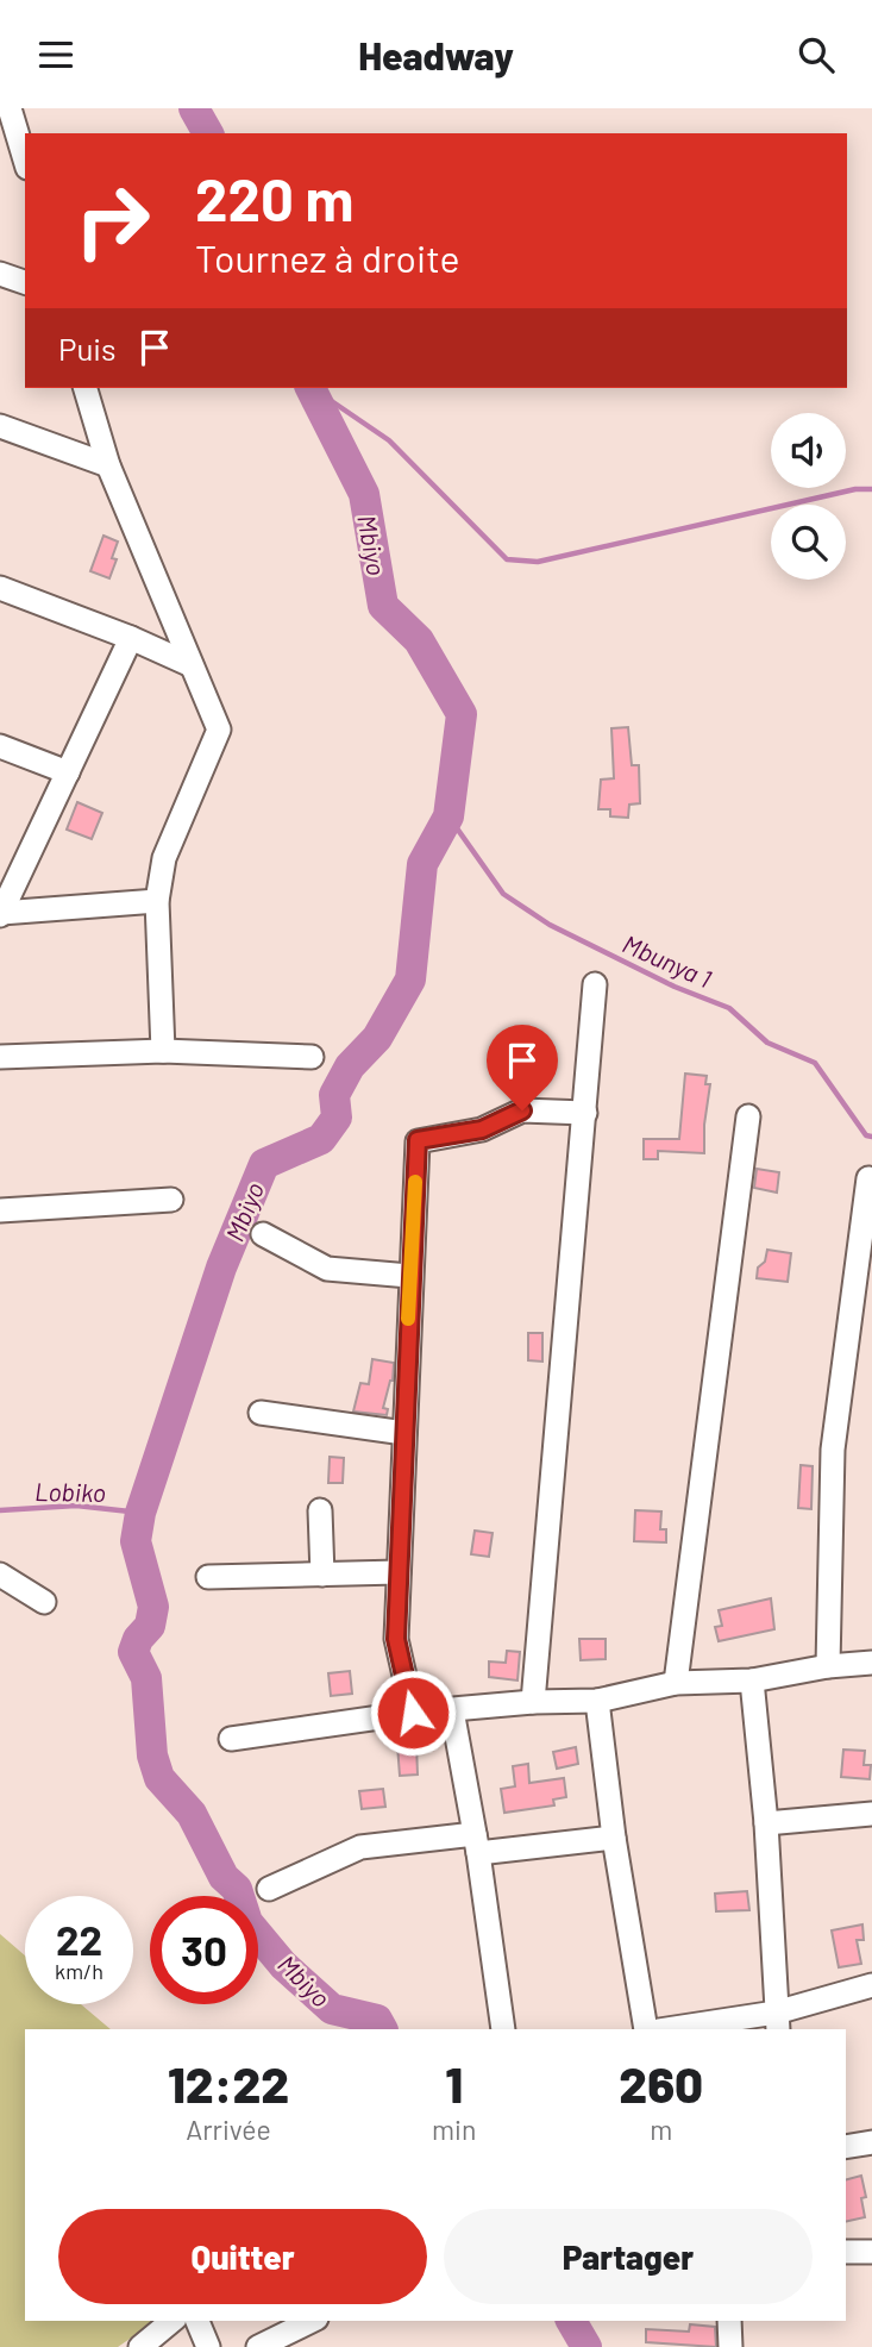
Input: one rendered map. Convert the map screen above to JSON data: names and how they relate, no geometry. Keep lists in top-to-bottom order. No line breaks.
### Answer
{"water":["Mbiyo","Mbunya 1","Lobiko"],"page":{"header":"Headway","turn":["220 m","Tournez à droite"],"then":"Puis","speed":"22 km/h","limit":"30","eta":["12:22","Arrivée","1","min","260","m"],"buttons":["Quitter","Partager"]}}
